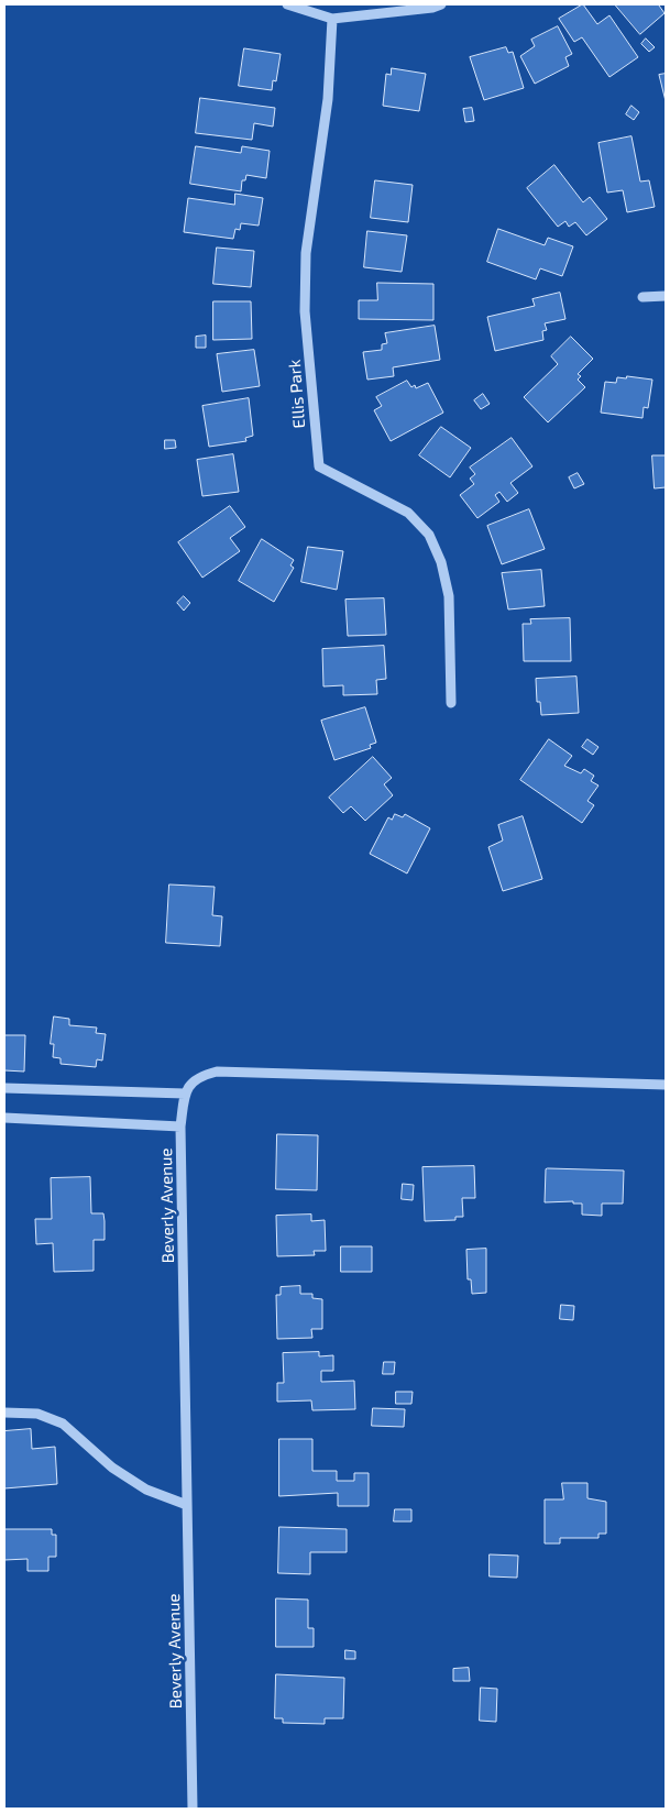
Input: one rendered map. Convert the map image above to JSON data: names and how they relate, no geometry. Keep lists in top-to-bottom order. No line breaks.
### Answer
{"streets":{"street":["Ellis Park","Beverly Avenue"]}}
